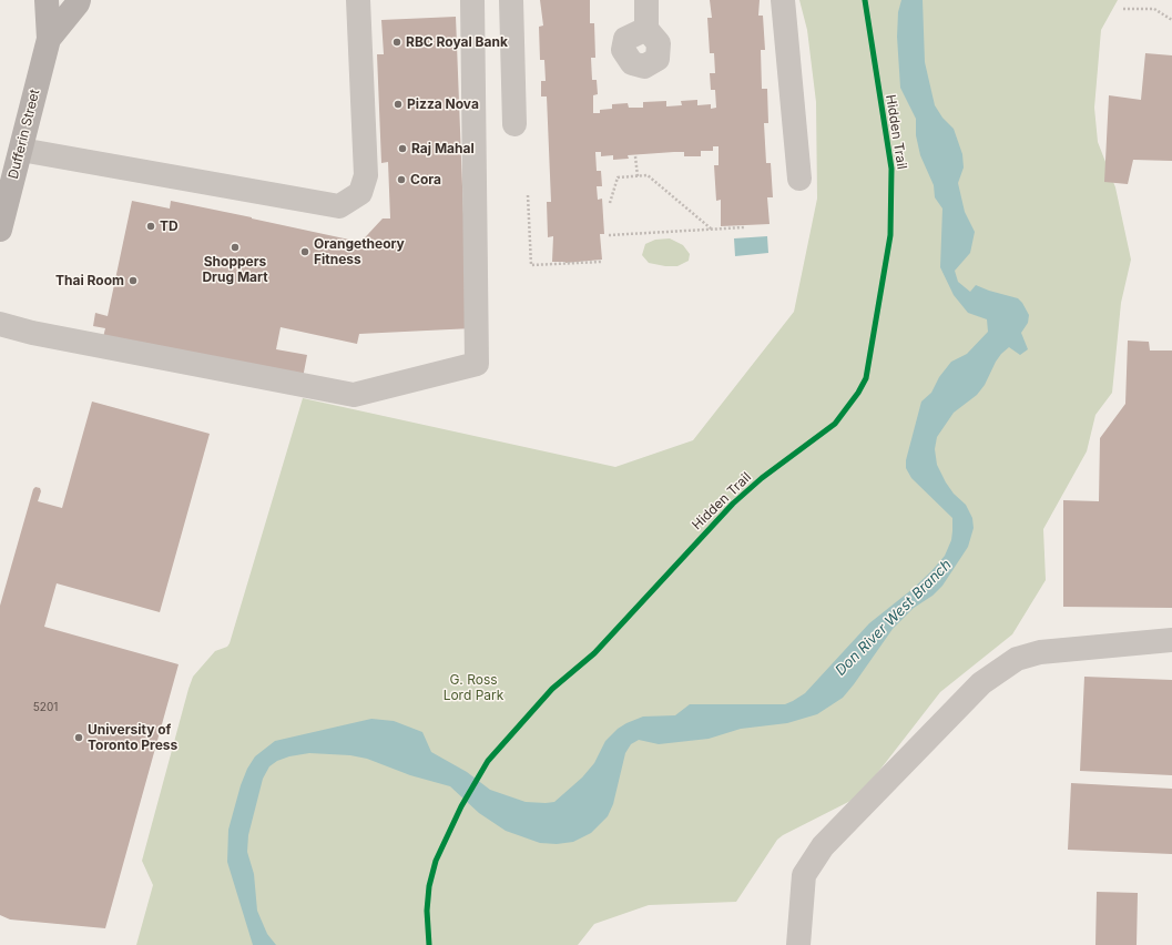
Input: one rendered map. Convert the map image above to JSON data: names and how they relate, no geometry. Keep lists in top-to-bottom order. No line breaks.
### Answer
{"streets":{"main road":["Dufferin Street"],"cycle path":["Hidden Trail"]},"water":["Don River West Branch"],"parks":["G. Ross Lord Park"],"places":["RBC Royal Bank","Pizza Nova","Raj Mahal","Cora","TD","Shoppers Drug Mart","Orangetheory Fitness","Thai Room","University of Toronto Press"],"house_numbers":["5201"]}
